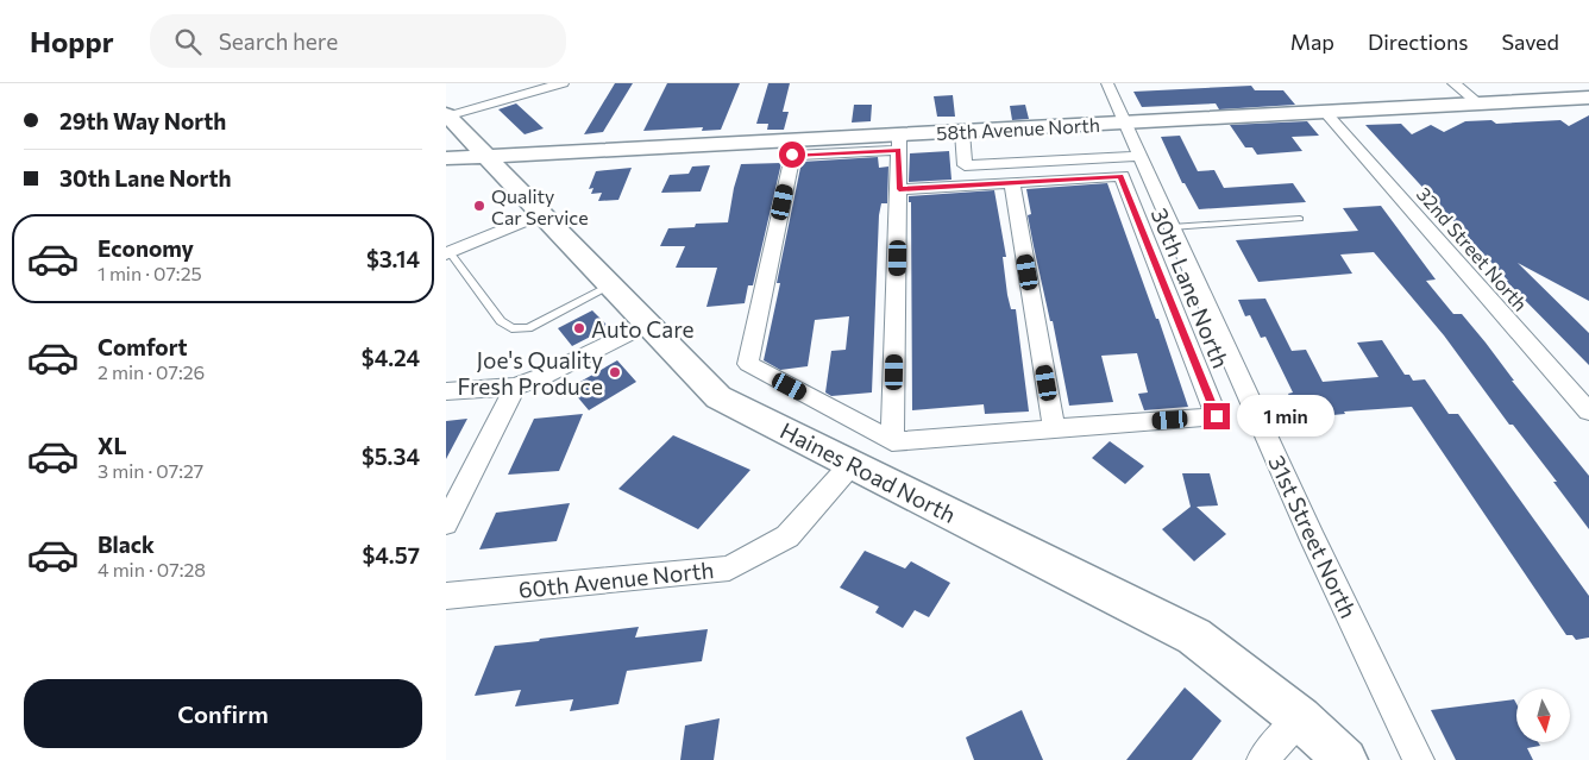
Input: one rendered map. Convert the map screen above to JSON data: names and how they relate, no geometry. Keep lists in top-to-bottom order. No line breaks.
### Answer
{"streets":{"street":["58th Avenue North","32nd Street North","30th Lane North","Haines Road North","31st Street North","60th Avenue North"]},"crossings":[["58th Avenue North","32nd Street North"],["58th Avenue North","Haines Road North"],["58th Avenue North","31st Street North"],["Haines Road North","60th Avenue North"]],"places":["Quality Car Service","Auto Care","Joe's Quality Fresh Produce"],"north":"bottom","page":{"header":"Hoppr","search":"Search here","nav":["Map","Directions","Saved"],"banner":["29th Way North","30th Lane North"],"list":[{"name":"Economy","note":"1 min · 07:25","value":"$3.14"},{"name":"Comfort","note":"2 min · 07:26","value":"$4.24"},{"name":"XL","note":"3 min · 07:27","value":"$5.34"},{"name":"Black","note":"4 min · 07:28","value":"$4.57"}],"bubble":"1 min","buttons":"Confirm"}}
